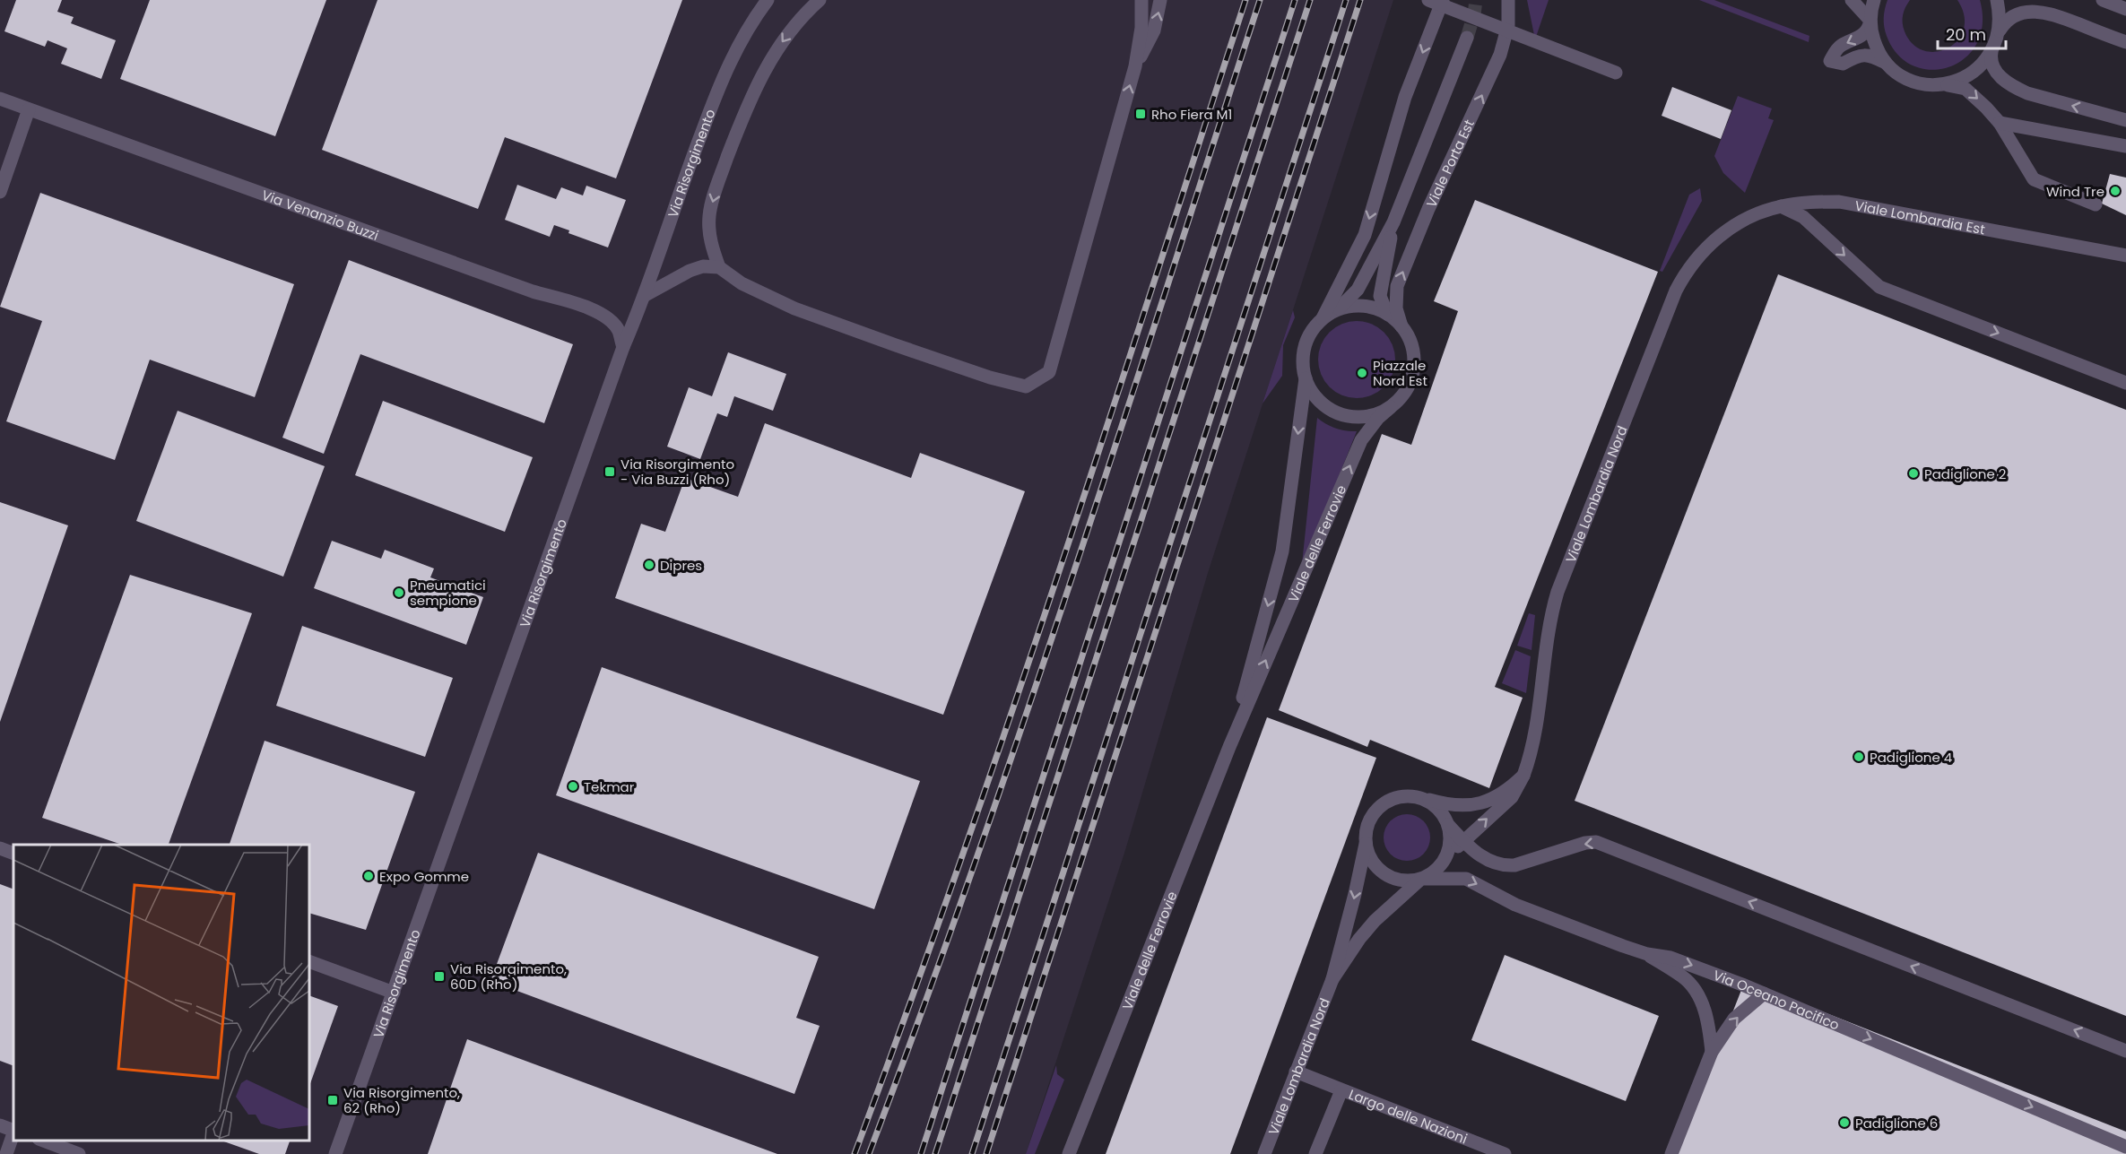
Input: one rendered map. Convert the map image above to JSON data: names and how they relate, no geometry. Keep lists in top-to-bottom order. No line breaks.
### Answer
{"streets":{"street":["Via Risorgimento","Viale Porta Est","Via Venanzio Buzzi","Viale Lombardia Est","Viale Lombardia Nord","Viale delle Ferrovie","Via Oceano Pacifico","Largo delle Nazioni"]},"crossings":[["Via Risorgimento","Via Venanzio Buzzi"],["Viale Porta Est","Viale delle Ferrovie"],["Viale Lombardia Est","Viale Lombardia Nord"],["Viale Lombardia Nord","Via Oceano Pacifico"],["Viale Lombardia Nord","Largo delle Nazioni"]],"places":{"transit":["Rho Fiera M1","Via Risorgimento - Via Buzzi (Rho)","Via Risorgimento, 60D (Rho)","Via Risorgimento, 62 (Rho)"],"other":["Wind Tre","Piazzale Nord Est","Padiglione 2","Dipres","Pneumatici sempione","Padiglione 4","Tekmar","Expo Gomme","Padiglione 6"]},"scale_bar":"20 m"}
